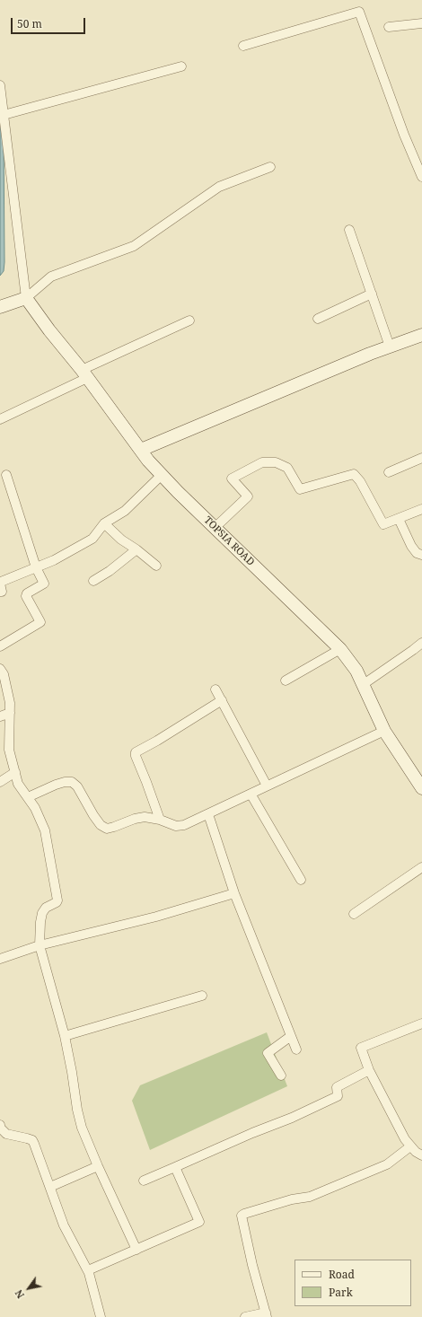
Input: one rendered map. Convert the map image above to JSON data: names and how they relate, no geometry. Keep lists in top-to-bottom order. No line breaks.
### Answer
{"streets":{"street":["TOPSIA ROAD"]},"legend":["Road","Park"],"scale_bar":"50 m","north":"bottom left"}
